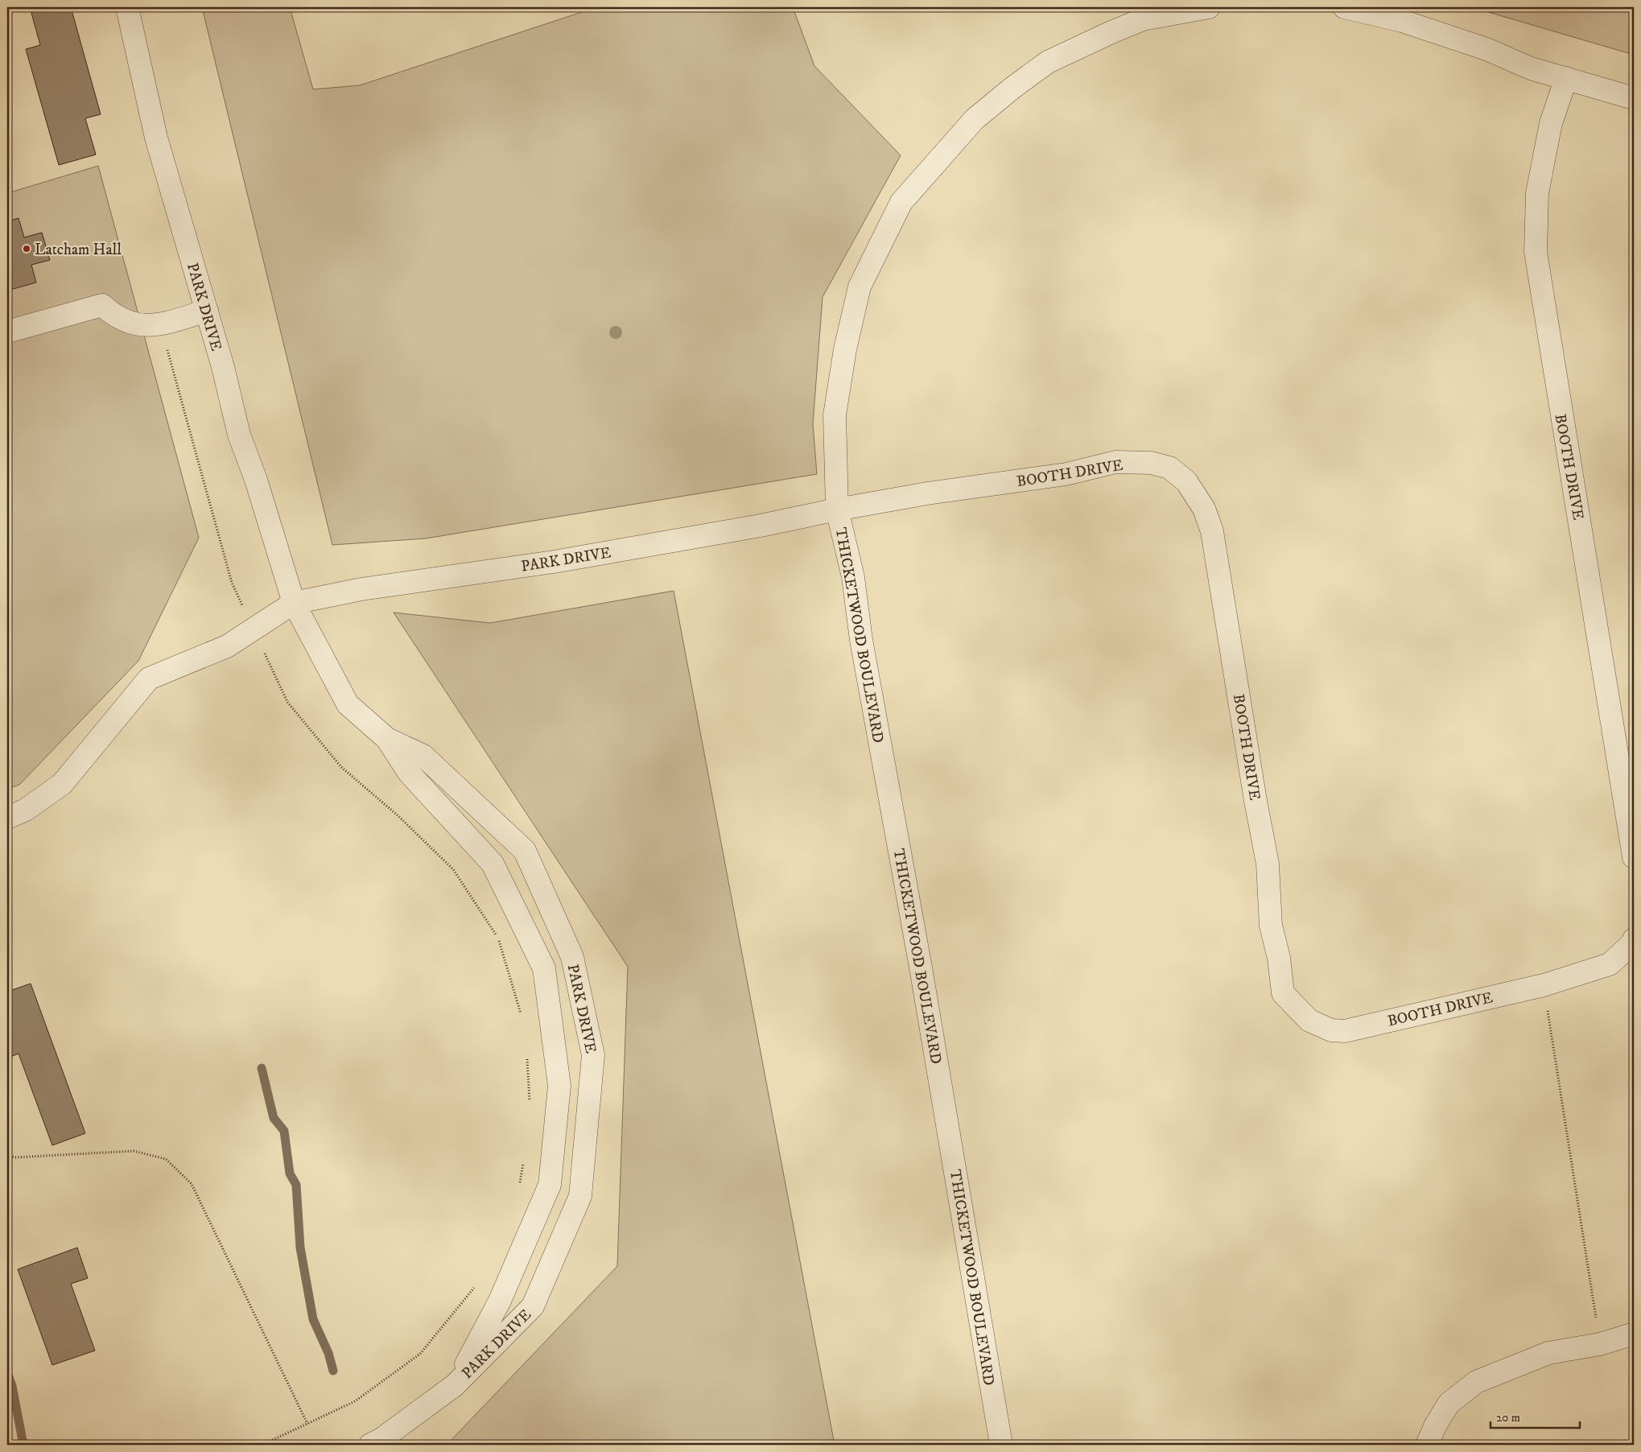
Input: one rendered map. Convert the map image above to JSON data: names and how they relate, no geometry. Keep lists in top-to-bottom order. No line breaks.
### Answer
{"streets":{"street":["PARK DRIVE","BOOTH DRIVE","THICKETWOOD BOULEVARD"]},"crossings":[["PARK DRIVE","BOOTH DRIVE"],["PARK DRIVE","THICKETWOOD BOULEVARD"],["BOOTH DRIVE","THICKETWOOD BOULEVARD"]],"places":["Latcham Hall"],"scale_bar":"20 m"}
